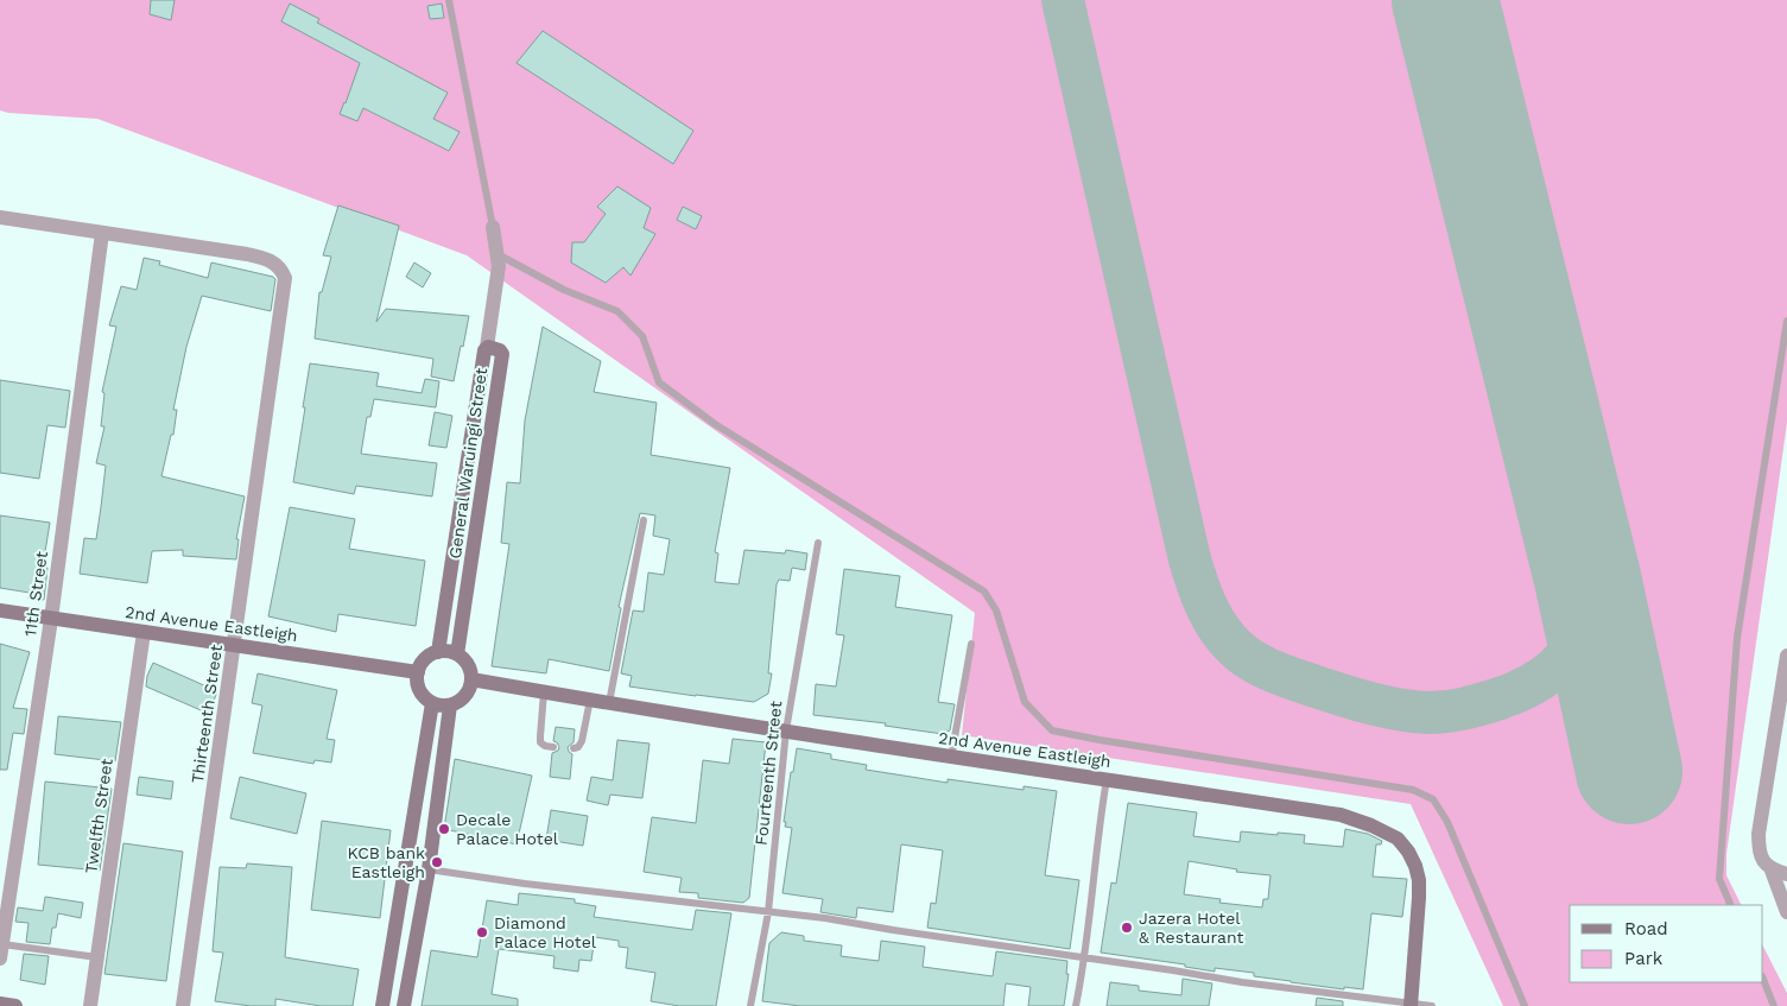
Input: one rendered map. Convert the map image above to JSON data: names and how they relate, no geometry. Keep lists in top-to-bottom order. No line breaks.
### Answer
{"streets":{"street":["General Waruingi Street","11th Street","2nd Avenue Eastleigh","Thirteenth Street","Twelfth Street"],"lane":["Fourteenth Street"]},"crossings":[["General Waruingi Street","2nd Avenue Eastleigh"],["11th Street","2nd Avenue Eastleigh"],["11th Street","Thirteenth Street"],["2nd Avenue Eastleigh","Thirteenth Street"],["2nd Avenue Eastleigh","Fourteenth Street"],["2nd Avenue Eastleigh","Twelfth Street"]],"places":["Decale Palace Hotel","KCB bank Eastleigh","Jazera Hotel & Restaurant","Diamond Palace Hotel"],"legend":["Road","Park"]}
